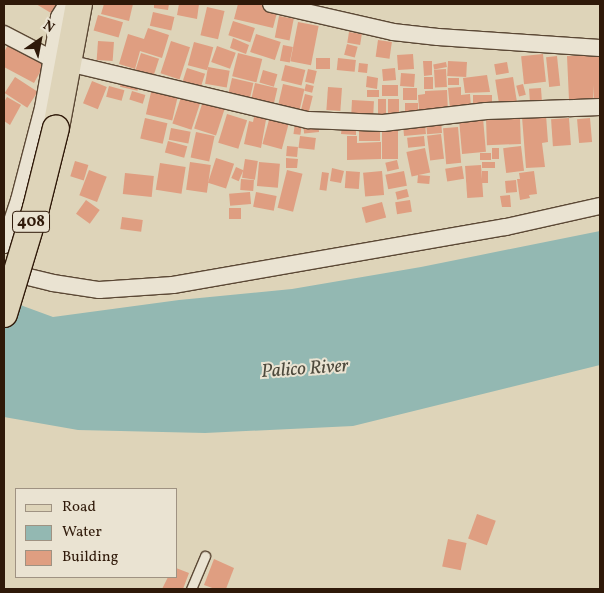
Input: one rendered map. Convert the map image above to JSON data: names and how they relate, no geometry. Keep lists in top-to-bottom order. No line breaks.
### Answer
{"streets":{"main road":["408"]},"water":["Palico River"],"legend":["Road","Water","Building"],"north":"top right"}
